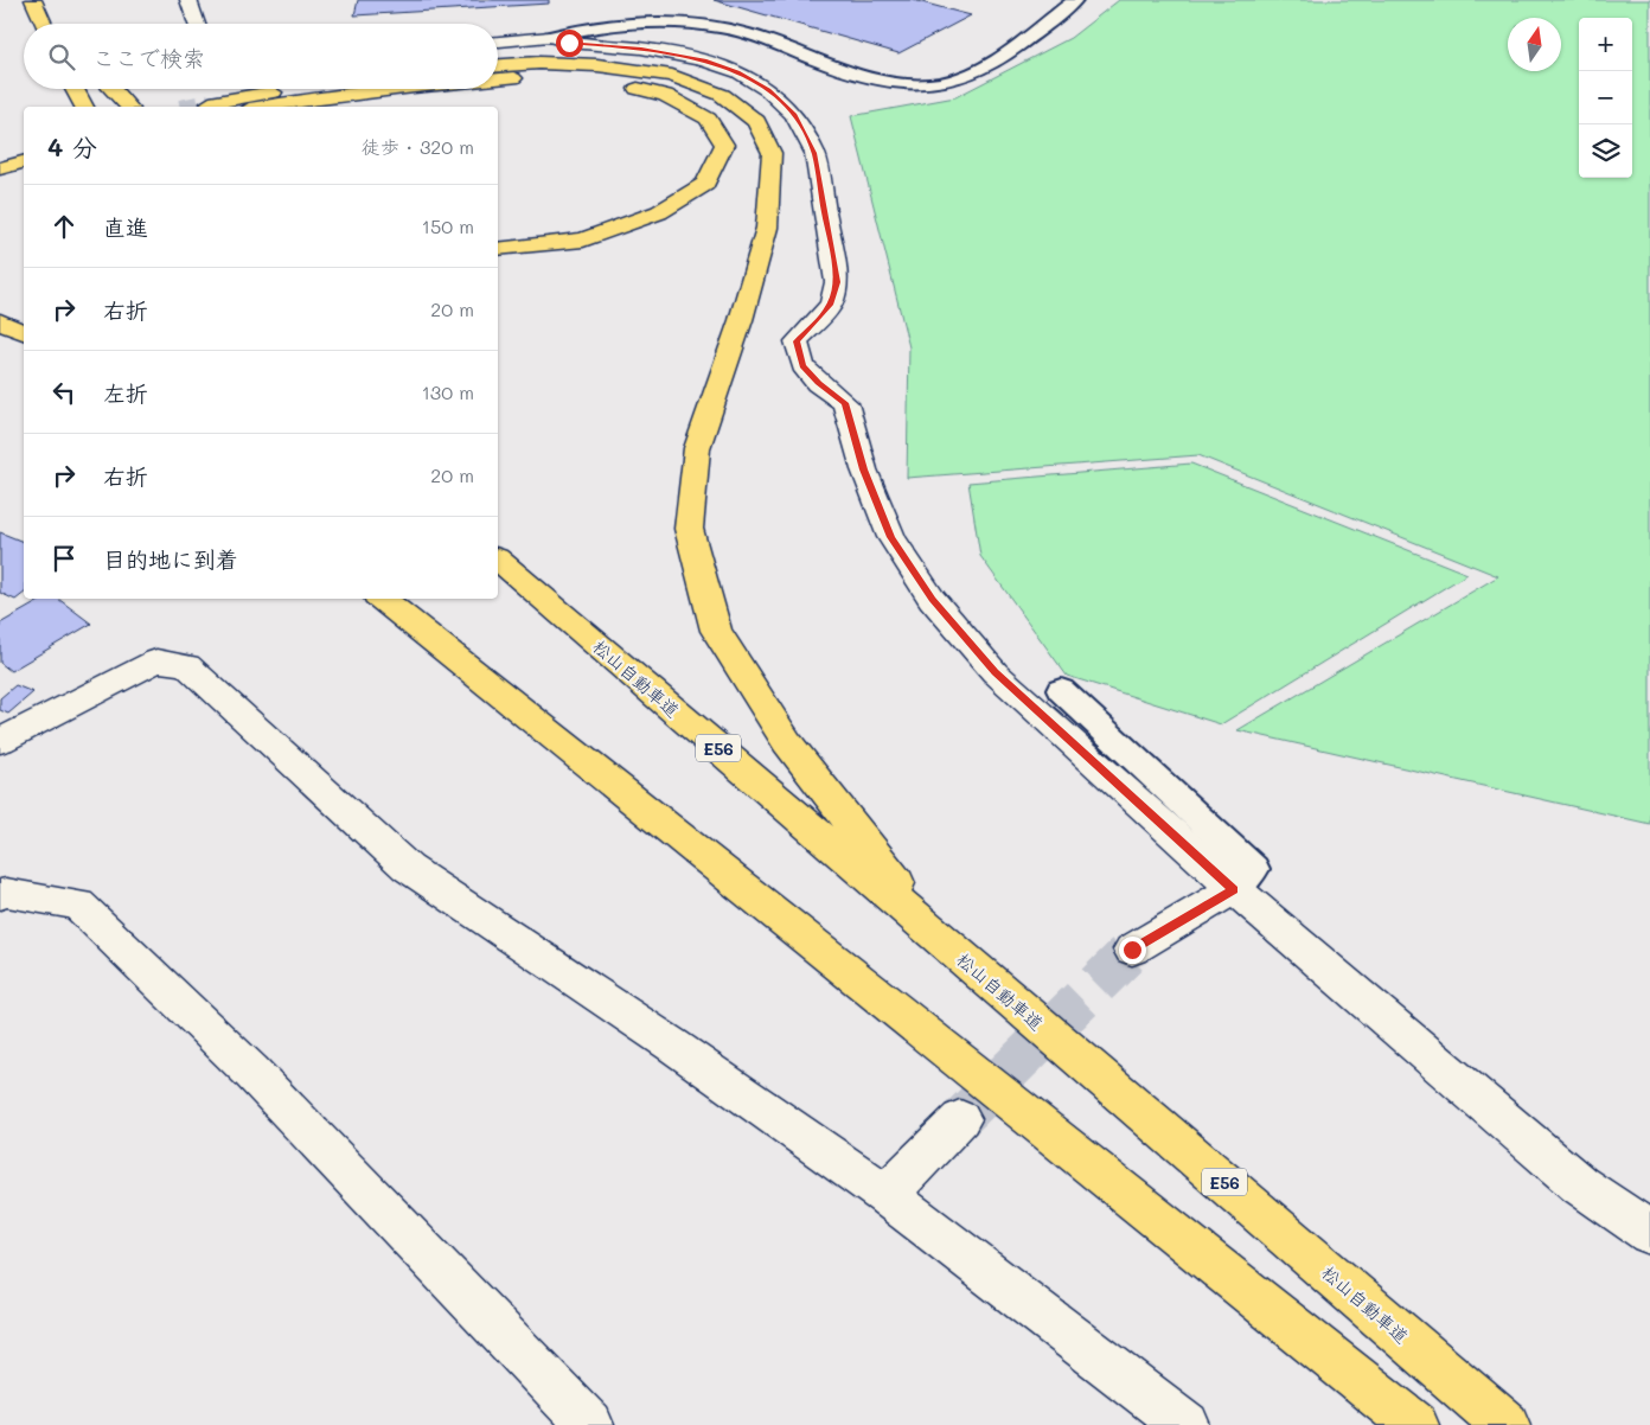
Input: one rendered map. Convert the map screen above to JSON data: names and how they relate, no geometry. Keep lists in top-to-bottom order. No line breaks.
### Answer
{"streets":{"highway":["松山自動車道","E56"]},"north":"top","page":{"map_buttons":["+","−"],"search":"ここで検索","heading":["4 分","徒歩 · 320 m"],"list":[["直進","150 m"],["右折","20 m"],["左折","130 m"],["右折","20 m"],"目的地に到着"]}}
